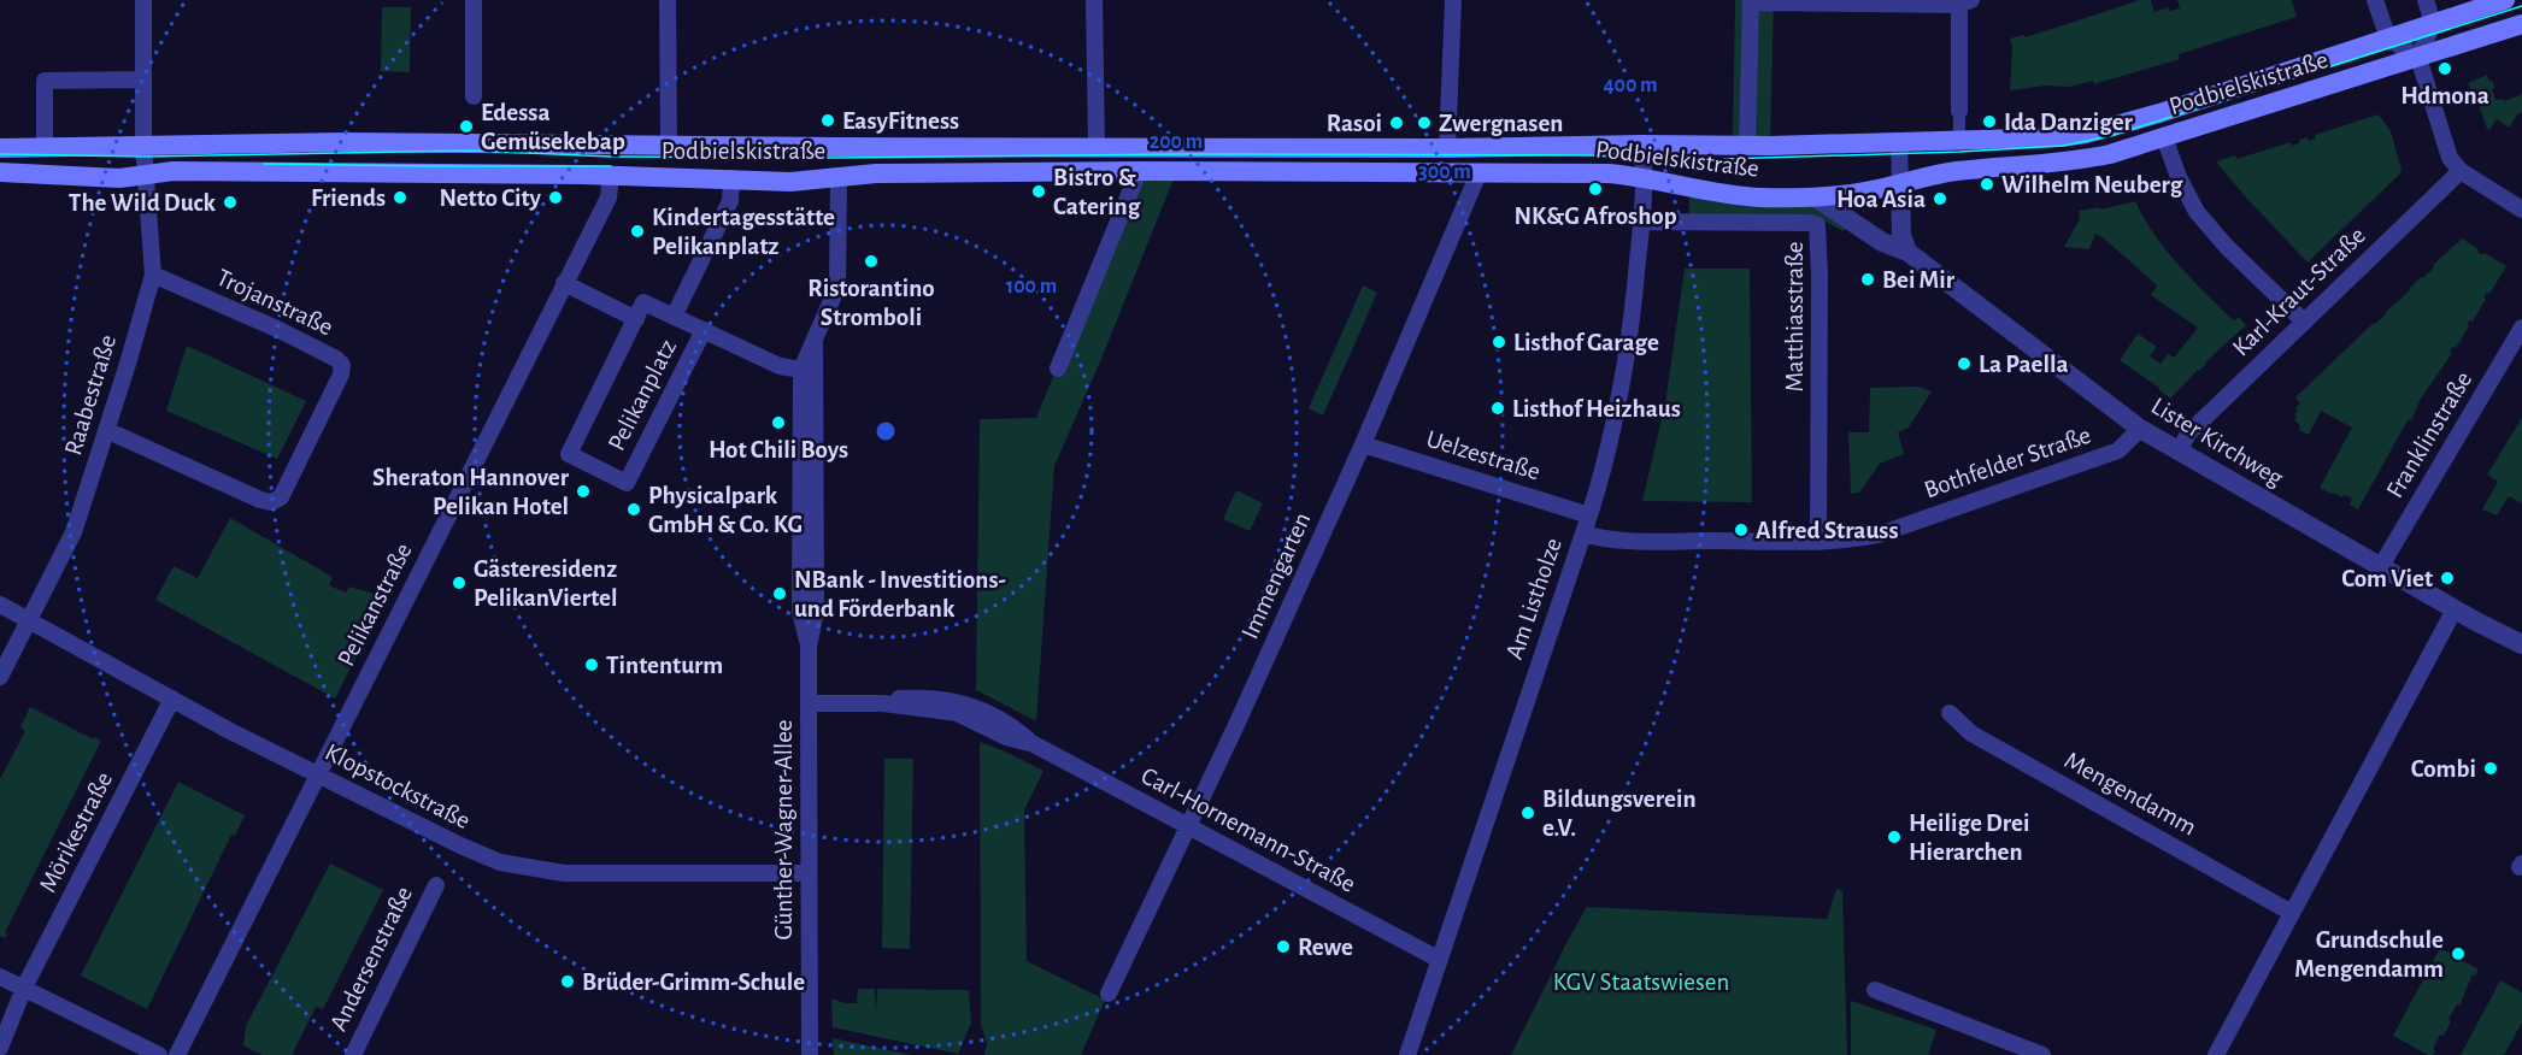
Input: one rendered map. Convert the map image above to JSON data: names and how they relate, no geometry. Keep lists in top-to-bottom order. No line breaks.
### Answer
{"streets":{"main road":["Podbielskistraße"],"street":["Karl-Kraut-Straße","Trojanstraße","Matthiasstraße","Raabestraße","Pelikanplatz","Franklinstraße","Lister Kirchweg","Uelzestraße","Bothfelder Straße","Immengarten","Am Listholze","Pelikanstraße","Klopstockstraße","Mengendamm","Günther-Wagner-Allee","Carl-Hornemann-Straße","Mörikestraße","Andersenstraße"]},"crossings":[["Podbielskistraße","Raabestraße"],["Podbielskistraße","Pelikanplatz"],["Podbielskistraße","Lister Kirchweg"],["Podbielskistraße","Immengarten"],["Podbielskistraße","Am Listholze"],["Podbielskistraße","Pelikanstraße"],["Podbielskistraße","Günther-Wagner-Allee"],["Karl-Kraut-Straße","Lister Kirchweg"],["Trojanstraße","Raabestraße"],["Matthiasstraße","Bothfelder Straße"],["Matthiasstraße","Am Listholze"],["Raabestraße","Klopstockstraße"],["Pelikanplatz","Pelikanstraße"],["Pelikanplatz","Günther-Wagner-Allee"],["Franklinstraße","Lister Kirchweg"],["Lister Kirchweg","Bothfelder Straße"],["Uelzestraße","Immengarten"],["Uelzestraße","Am Listholze"],["Bothfelder Straße","Am Listholze"],["Immengarten","Carl-Hornemann-Straße"],["Am Listholze","Carl-Hornemann-Straße"],["Pelikanstraße","Klopstockstraße"],["Klopstockstraße","Günther-Wagner-Allee"],["Klopstockstraße","Mörikestraße"],["Günther-Wagner-Allee","Carl-Hornemann-Straße"]],"parks":["KGV Staatswiesen"],"places":["Hdmona","EasyFitness","Ida Danziger","Rasoi","Zwergnasen","Edessa Gemüsekebap","Wilhelm Neuberg","NK&G Afroshop","Bistro & Catering","Friends","Netto City","Hoa Asia","The Wild Duck","Kindertagesstätte Pelikanplatz","Ristorantino Stromboli","Bei Mir","Listhof Garage","La Paella","Listhof Heizhaus","Hot Chili Boys","Sheraton Hannover Pelikan Hotel","Physicalpark GmbH & Co. KG","Alfred Strauss","Com Viet","Gästeresidenz PelikanViertel","NBank - Investitions- und Förderbank","Tintenturm","Combi","Bildungsverein e.V.","Heilige Drei Hierarchen","Rewe","Grundschule Mengendamm","Brüder-Grimm-Schule"],"rings":["400 m","200 m","300 m","100 m"]}
